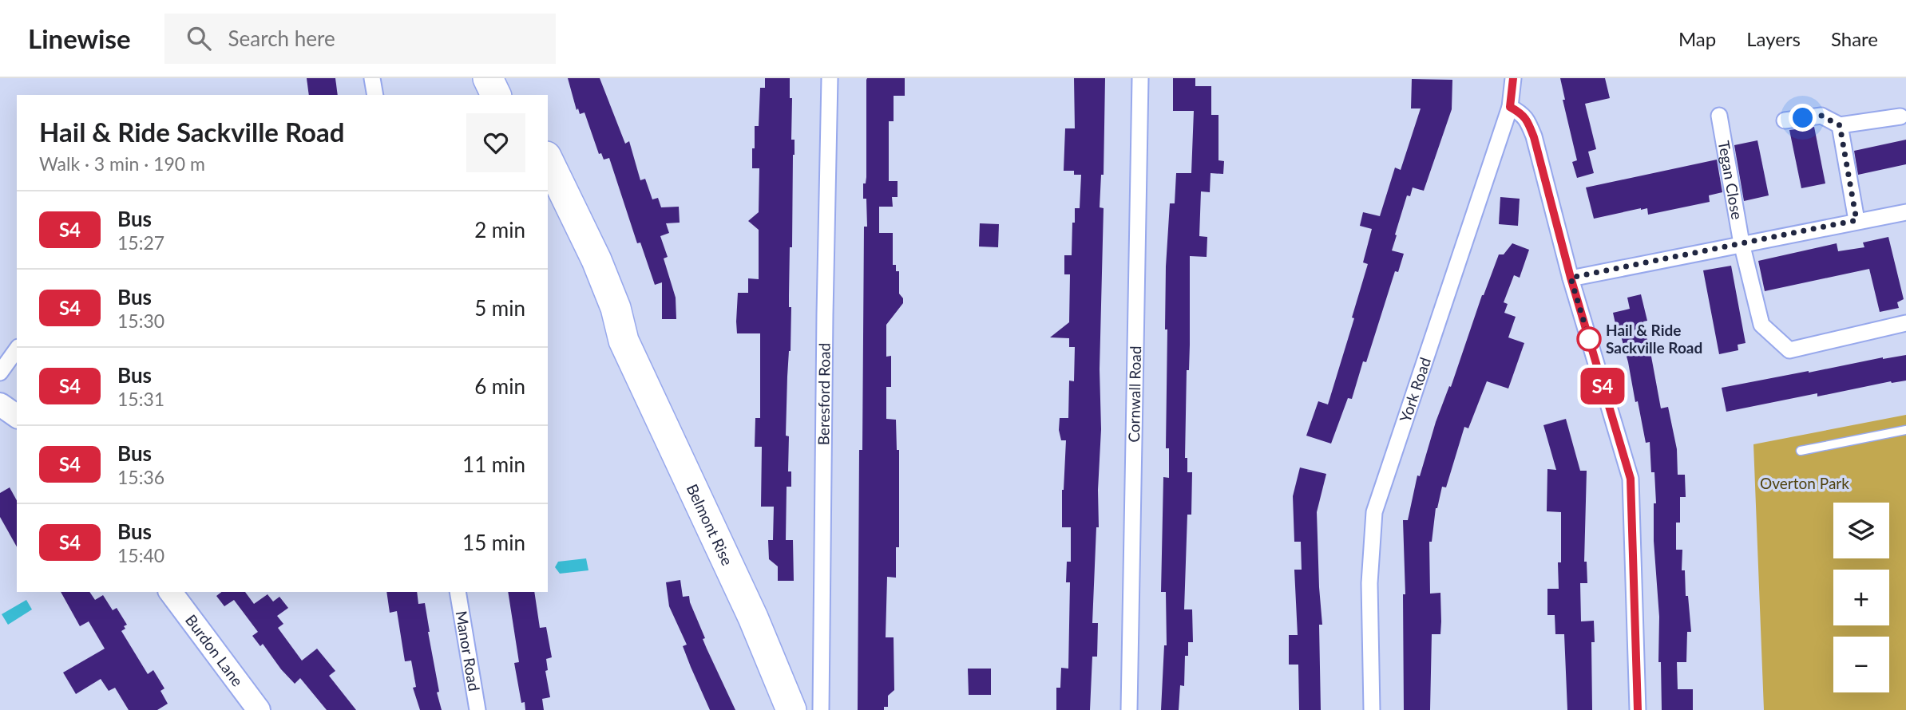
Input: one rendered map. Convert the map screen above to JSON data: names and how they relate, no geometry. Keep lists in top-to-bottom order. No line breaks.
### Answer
{"streets":{"highway":["Belmont Rise"],"street":["Tegan Close","York Road","Beresford Road","Cornwall Road","Burdon Lane","Manor Road"]},"parks":["Overton Park"],"places":["Hail & Ride Sackville Road"],"lines":["bus line S4"],"page":{"header":"Linewise","search":"Search here","nav":["Map","Layers","Share"],"on_map":"S4","heading":["Hail & Ride Sackville Road","Walk · 3 min · 190 m"],"list":[{"mark":"S4","name":"Bus","note":"15:27","value":"2 min"},{"mark":"S4","name":"Bus","note":"15:30","value":"5 min"},{"mark":"S4","name":"Bus","note":"15:31","value":"6 min"},{"mark":"S4","name":"Bus","note":"15:36","value":"11 min"},{"mark":"S4","name":"Bus","note":"15:40","value":"15 min"}],"map_buttons":["+","−"]}}
